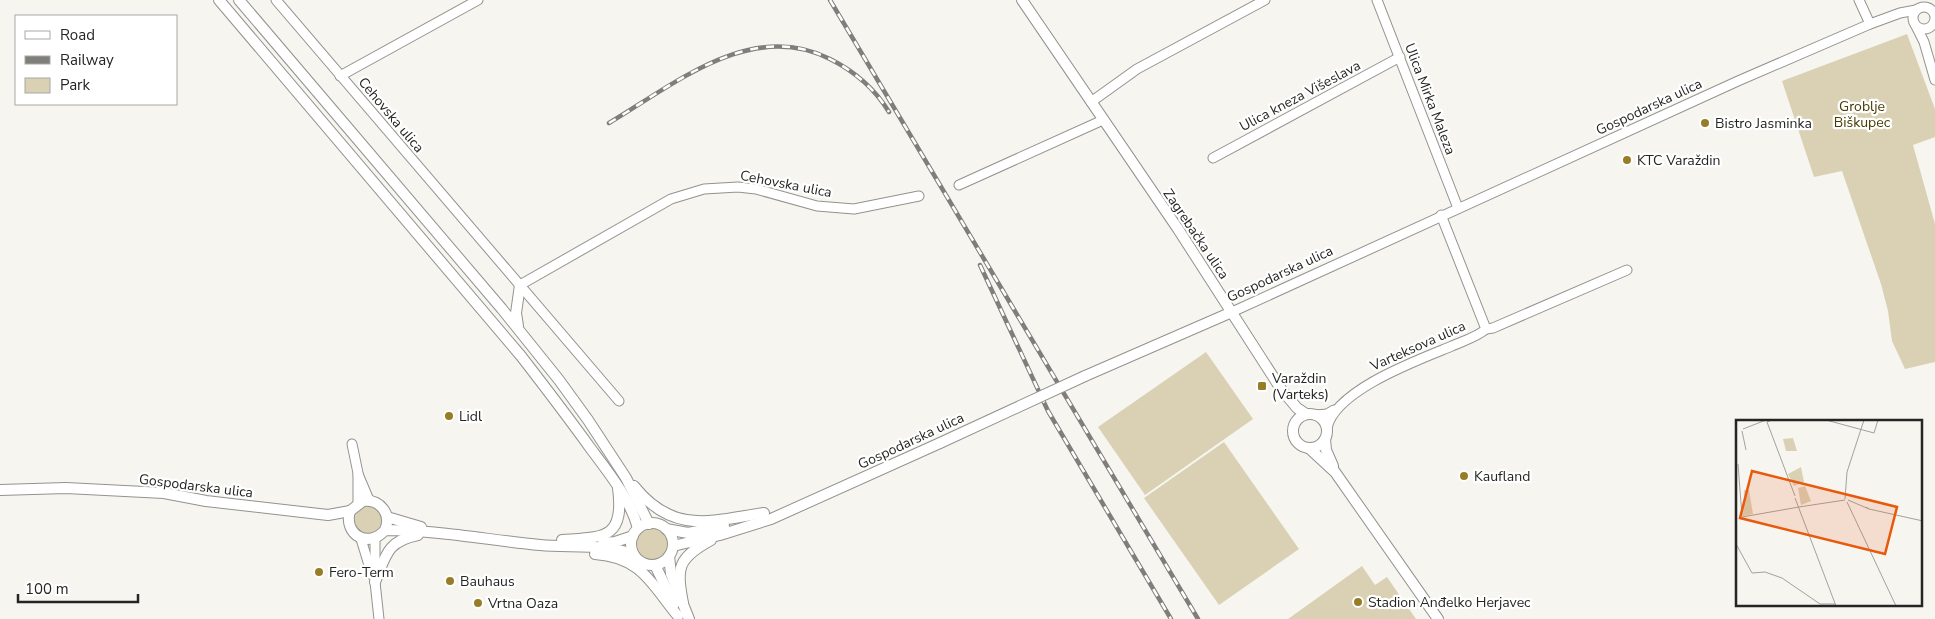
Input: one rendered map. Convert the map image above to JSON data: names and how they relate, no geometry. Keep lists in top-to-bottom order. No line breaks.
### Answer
{"streets":{"main road":["Gospodarska ulica","Zagrebačka ulica"],"street":["Ulica kneza Višeslava","Ulica Mirka Maleza","Cehovska ulica","Varteksova ulica"]},"crossings":[["Ulica kneza Višeslava","Ulica Mirka Maleza"],["Ulica Mirka Maleza","Gospodarska ulica"],["Gospodarska ulica","Zagrebačka ulica"],["Gospodarska ulica","Varteksova ulica"],["Zagrebačka ulica","Varteksova ulica"]],"parks":["Groblje Biškupec"],"places":{"other":["Bistro Jasminka","KTC Varaždin","Lidl","Kaufland","Fero-Term","Bauhaus","Stadion Anđelko Herjavec","Vrtna Oaza"],"transit":["Varaždin (Varteks)"]},"legend":["Road","Railway","Park"],"scale_bar":"100 m"}
